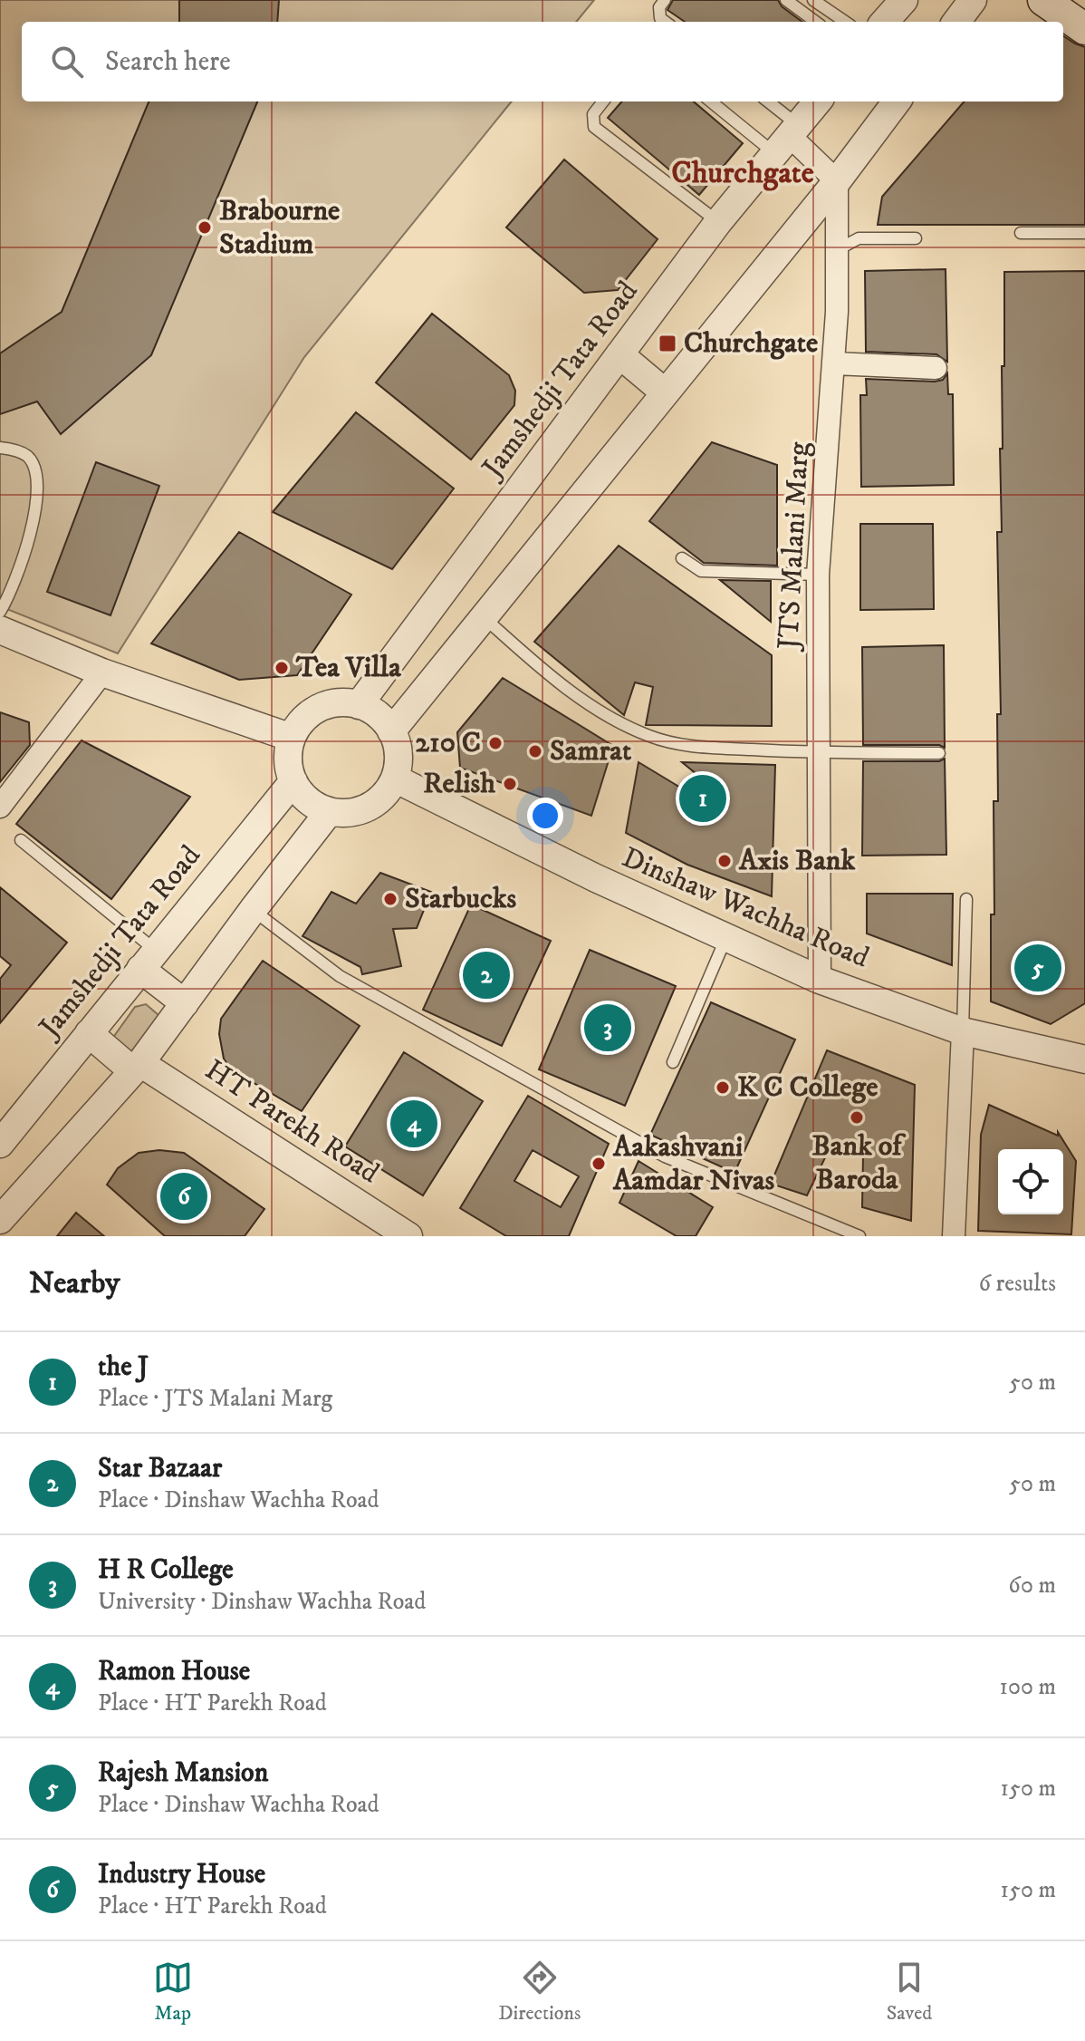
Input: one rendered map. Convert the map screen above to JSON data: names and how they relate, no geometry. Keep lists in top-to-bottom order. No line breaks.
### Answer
{"streets":{"street":["Jamshedji Tata Road","JTS Malani Marg","Dinshaw Wachha Road","HT Parekh Road"]},"crossings":[["Jamshedji Tata Road","Dinshaw Wachha Road"],["Jamshedji Tata Road","HT Parekh Road"],["JTS Malani Marg","Dinshaw Wachha Road"]],"districts":["Churchgate"],"places":{"other":["Brabourne Stadium","Tea Villa","210 C","Samrat","Relish","Axis Bank","Starbucks","K C College","Bank of Baroda","Aakashvani Aamdar Nivas"],"transit":["Churchgate"]},"page":{"search":"Search here","pins":["1","5","2","3","4","6"],"heading":["Nearby","6 results"],"list":[{"mark":"1","name":"the J","note":"Place · JTS Malani Marg","value":"50 m"},{"mark":"2","name":"Star Bazaar","note":"Place · Dinshaw Wachha Road","value":"50 m"},{"mark":"3","name":"H R College","note":"University · Dinshaw Wachha Road","value":"60 m"},{"mark":"4","name":"Ramon House","note":"Place · HT Parekh Road","value":"100 m"},{"mark":"5","name":"Rajesh Mansion","note":"Place · Dinshaw Wachha Road","value":"150 m"},{"mark":"6","name":"Industry House","note":"Place · HT Parekh Road","value":"150 m"}],"nav":["Map","Directions","Saved"]}}
